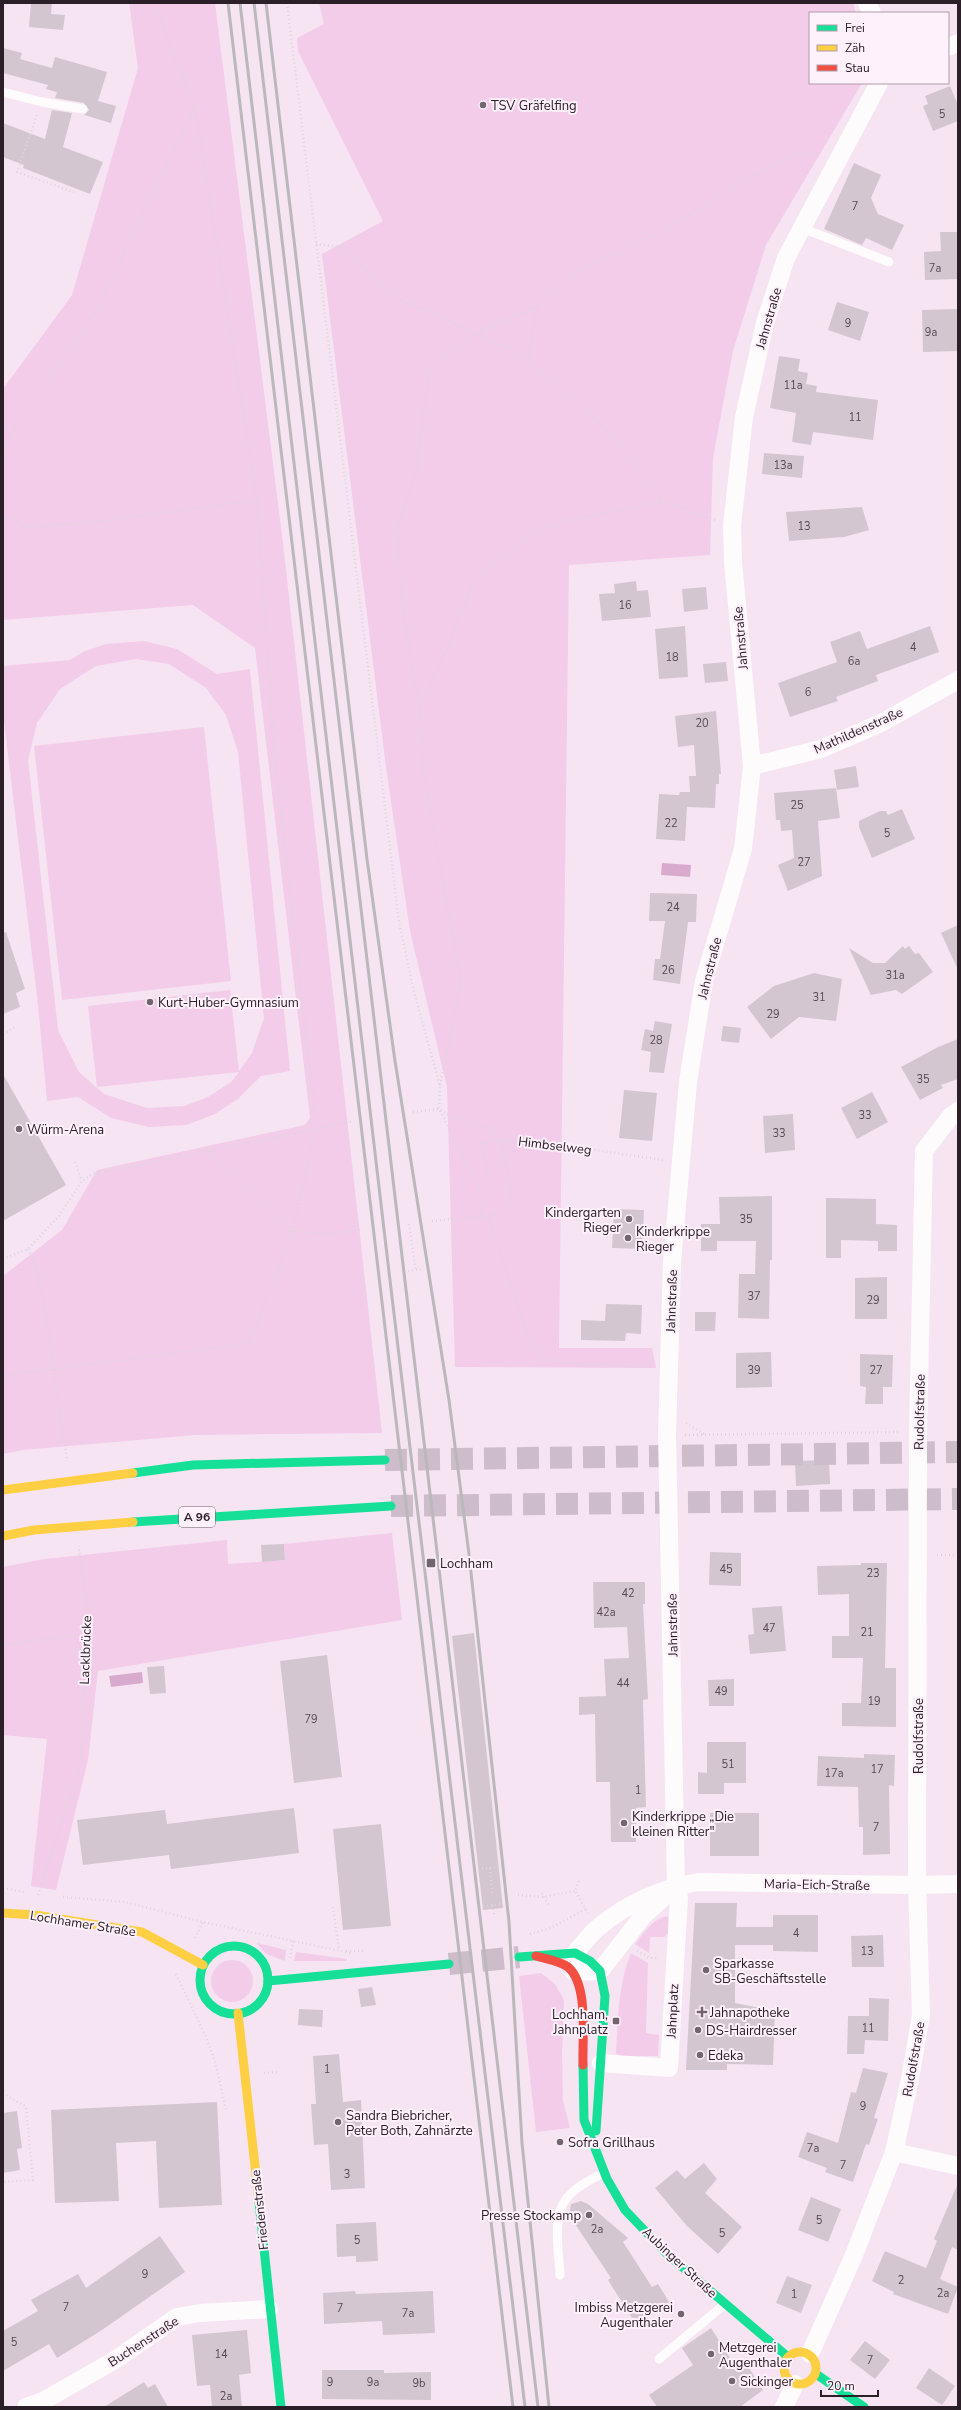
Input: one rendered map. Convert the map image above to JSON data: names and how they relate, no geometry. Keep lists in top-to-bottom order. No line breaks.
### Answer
{"streets":{"main road":["A 96","Lochhamer Straße","Friedenstraße","Aubinger Straße"],"street":["Jahnstraße","Mathildenstraße","Rudolfstraße","Maria-Eich-Straße","Jahnplatz","Buchenstraße"],"path":["Himbselweg","Lacklbrücke"]},"crossings":[["Jahnstraße","Mathildenstraße"],["Jahnstraße","Himbselweg"],["Jahnstraße","Maria-Eich-Straße"],["Jahnstraße","Jahnplatz"],["Rudolfstraße","Maria-Eich-Straße"],["Rudolfstraße","Aubinger Straße"],["Maria-Eich-Straße","Jahnplatz"],["Maria-Eich-Straße","Aubinger Straße"],["Lochhamer Straße","Friedenstraße"],["Jahnplatz","Aubinger Straße"],["Friedenstraße","Buchenstraße"]],"places":{"other":["TSV Gräfelfing","Kurt-Huber-Gymnasium","Würm-Arena","Kindergarten Rieger","Kinderkrippe Rieger","Kinderkrippe „Die kleinen Ritter\"","Sparkasse SB-Geschäftsstelle","DS-Hairdresser","Edeka","Sandra Biebricher, Peter Both, Zahnärzte","Sofra Grillhaus","Presse Stockamp","Imbiss Metzgerei Augenthaler","Metzgerei Augenthaler","Sickinger"],"transit":["Lochham","Lochham, Jahnplatz"],"health":["Jahnapotheke"]},"house_numbers":["5","7","7a","9","9a","11a","11","13a","13","16","4","18","6a","6","20","25","22","5","27","24","26","31a","31","29","28","35","33","33","35","37","29","39","27","45","23","42","42a","47","21","44","49","19","79","51","17","17a","1","7","4","13","11","1","9","7a","7","3","5","2a","5","5","9","2","2a","1","7","7","7a","5","14","7","9","9a","9b","2a"],"legend":["Frei","Zäh","Stau"],"scale_bar":"20 m"}
